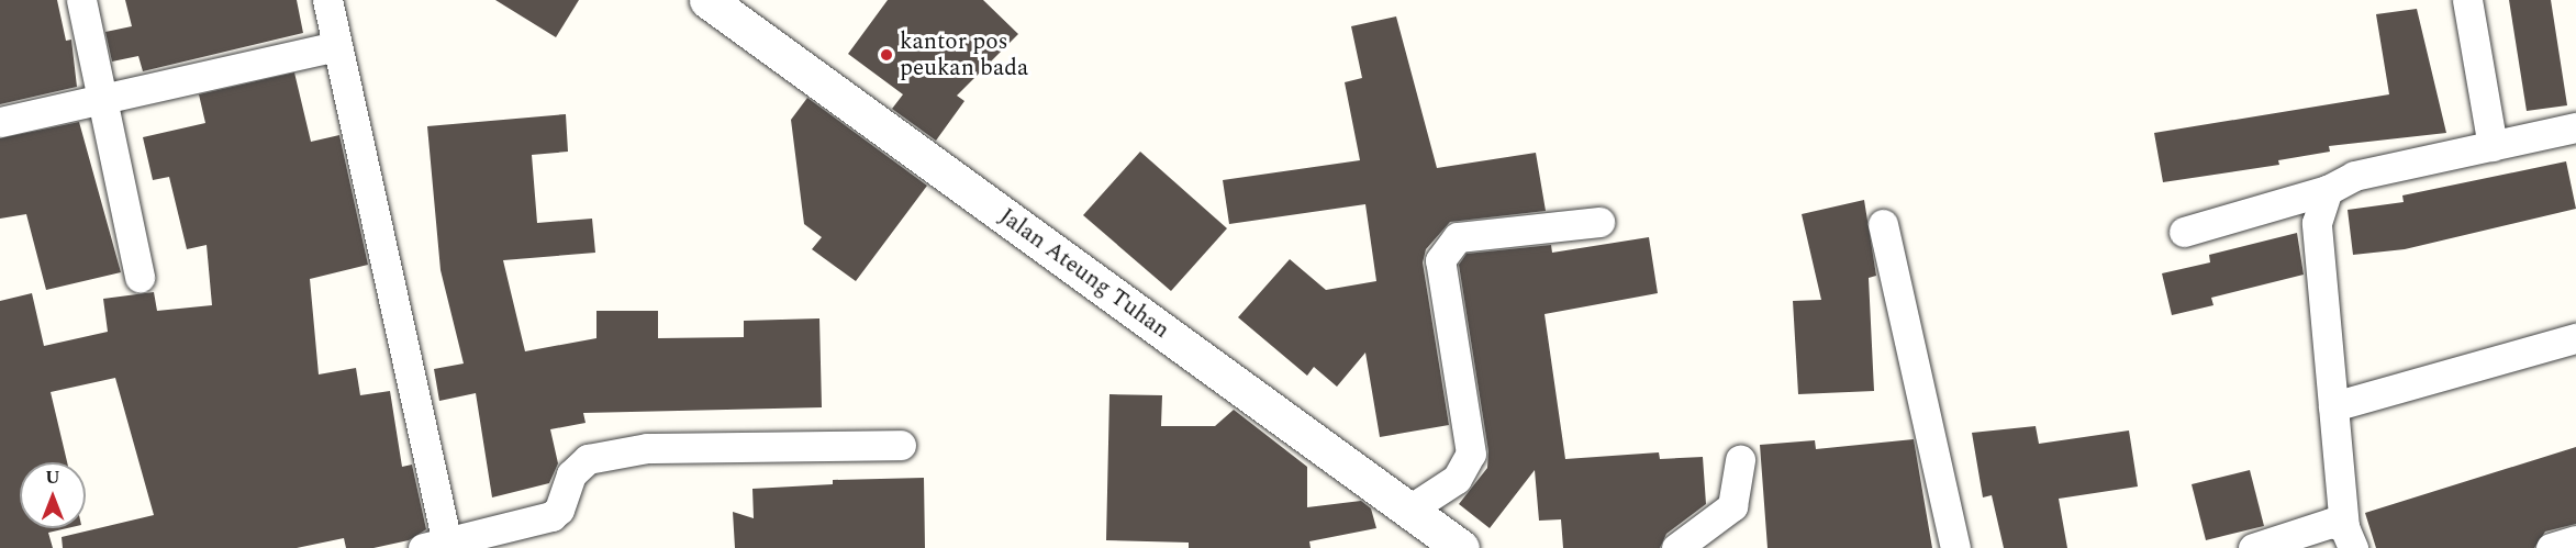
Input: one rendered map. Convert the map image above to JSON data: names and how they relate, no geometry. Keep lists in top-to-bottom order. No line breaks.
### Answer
{"streets":{"street":["Jalan Ateung Tuhan"]},"places":["kantor pos peukan bada"],"north":"top"}
